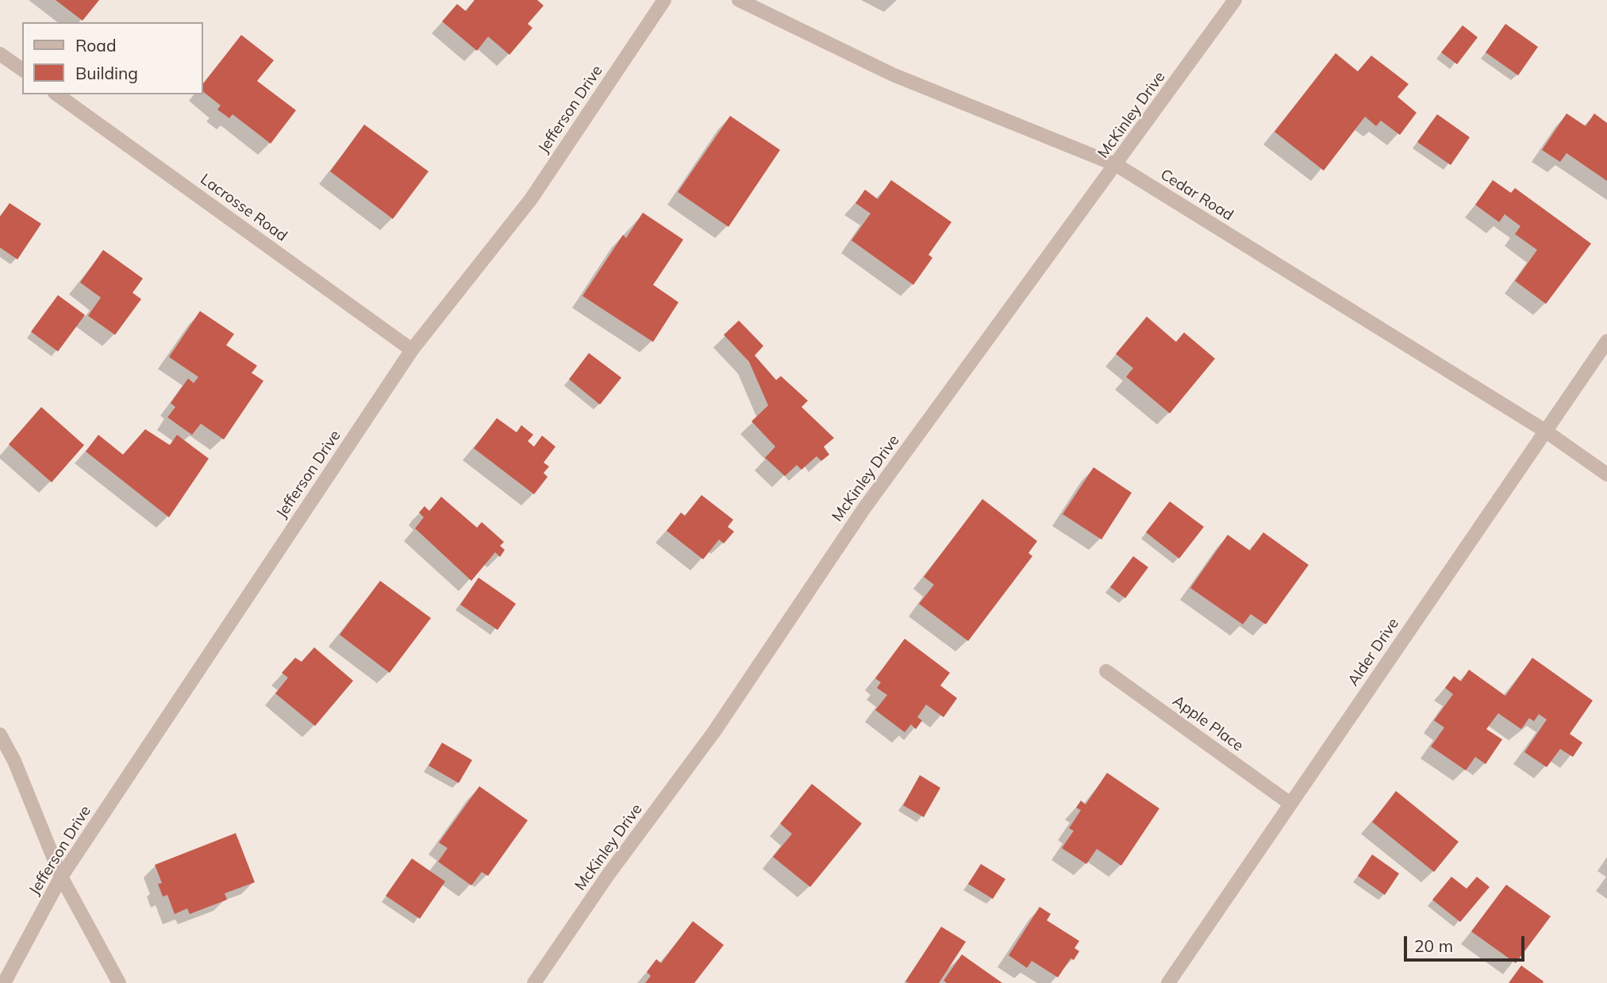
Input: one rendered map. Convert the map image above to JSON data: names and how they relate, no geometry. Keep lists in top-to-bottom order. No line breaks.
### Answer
{"streets":{"street":["Jefferson Drive","McKinley Drive","Cedar Road","Lacrosse Road","Alder Drive","Apple Place"]},"crossings":[["Jefferson Drive","Lacrosse Road"],["McKinley Drive","Cedar Road"],["Cedar Road","Alder Drive"],["Alder Drive","Apple Place"]],"legend":["Road","Building"],"scale_bar":"20 m"}
